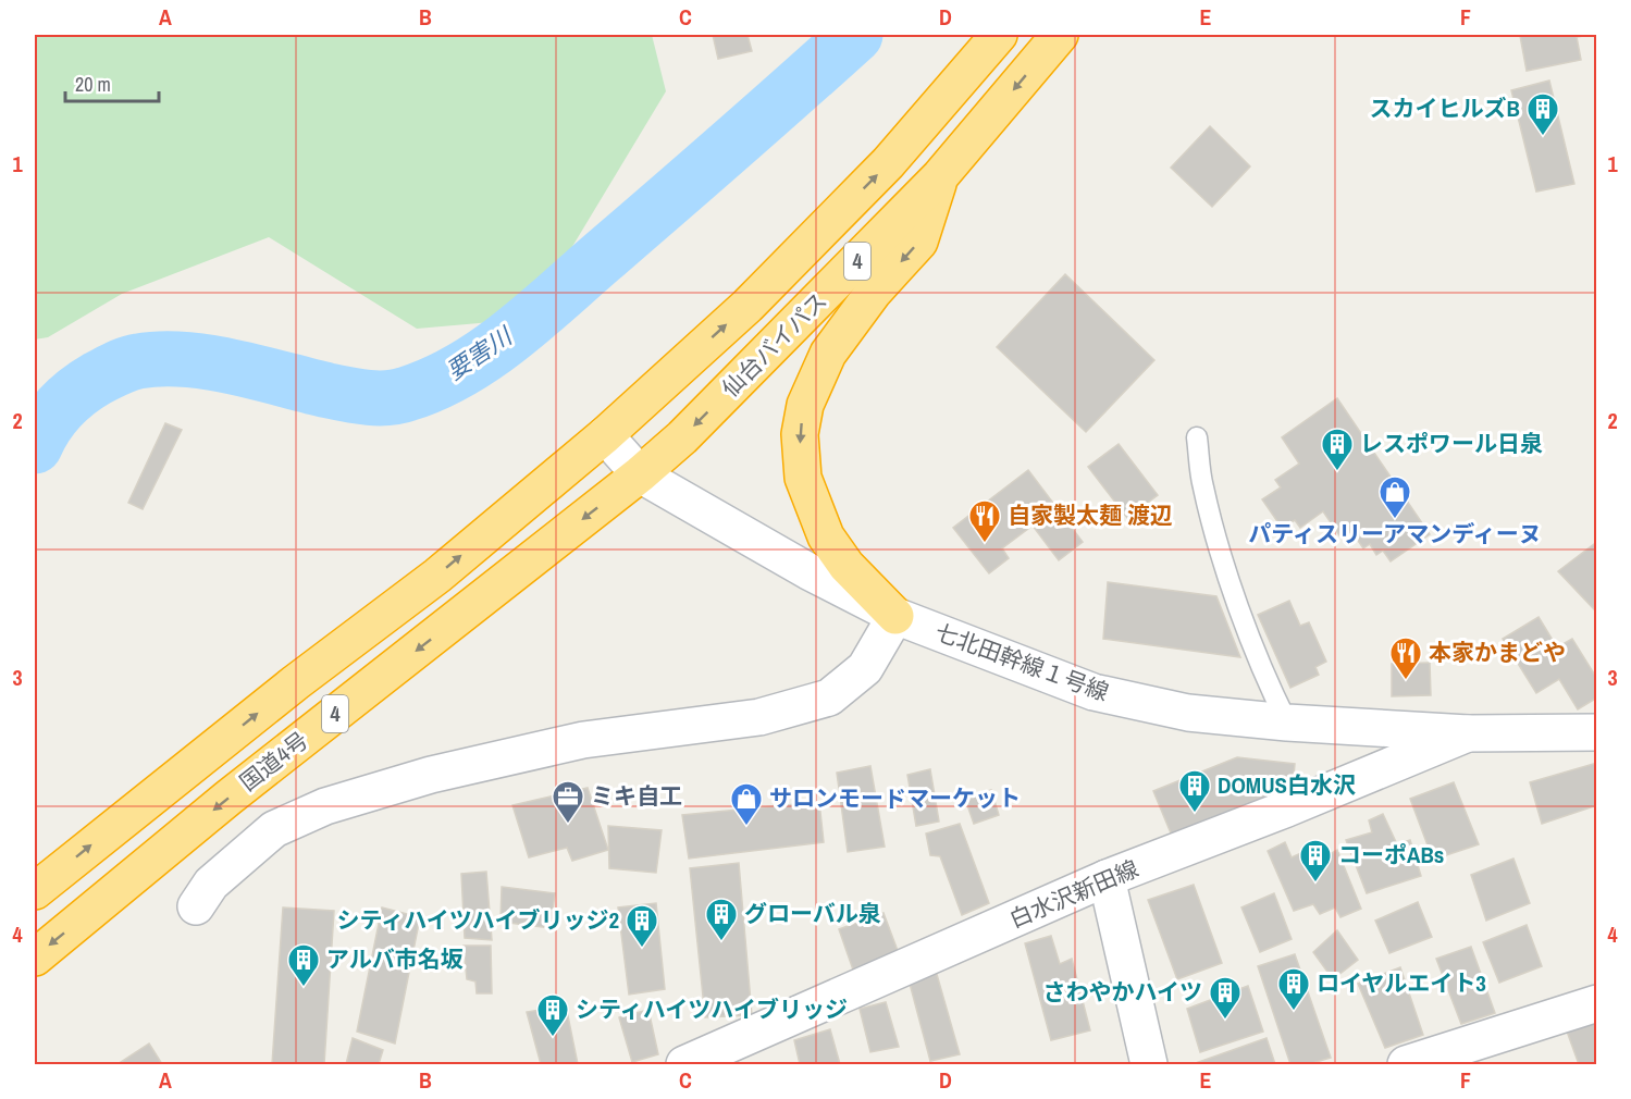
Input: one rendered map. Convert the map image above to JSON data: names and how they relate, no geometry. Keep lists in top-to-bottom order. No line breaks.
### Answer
{"streets":{"highway":["4","仙台バイパス","国道4号"],"street":["七北田幹線１号線","白水沢新田線"]},"crossings":[["4","仙台バイパス"],["4","七北田幹線１号線"],["仙台バイパス","七北田幹線１号線"],["仙台バイパス","国道4号"],["七北田幹線１号線","国道4号"],["七北田幹線１号線","白水沢新田線"]],"water":["要害川"],"places":{"building":["スカイヒルズB","レスポワール日泉","DOMUS白水沢","コーポABs","グローバル泉","シティハイツハイブリッジ2","アルバ市名坂","ロイヤルエイト3","さわやかハイツ","シティハイツハイブリッジ"],"shop":["パティスリーアマンディーヌ","サロンモードマーケット"],"restaurant":["自家製太麺 渡辺","本家かまどや"],"office":["ミキ自工"]},"scale_bar":"20 m","grid":{"columns":["A","B","C","D","E","F"],"rows":["1","2","3","4"]}}
